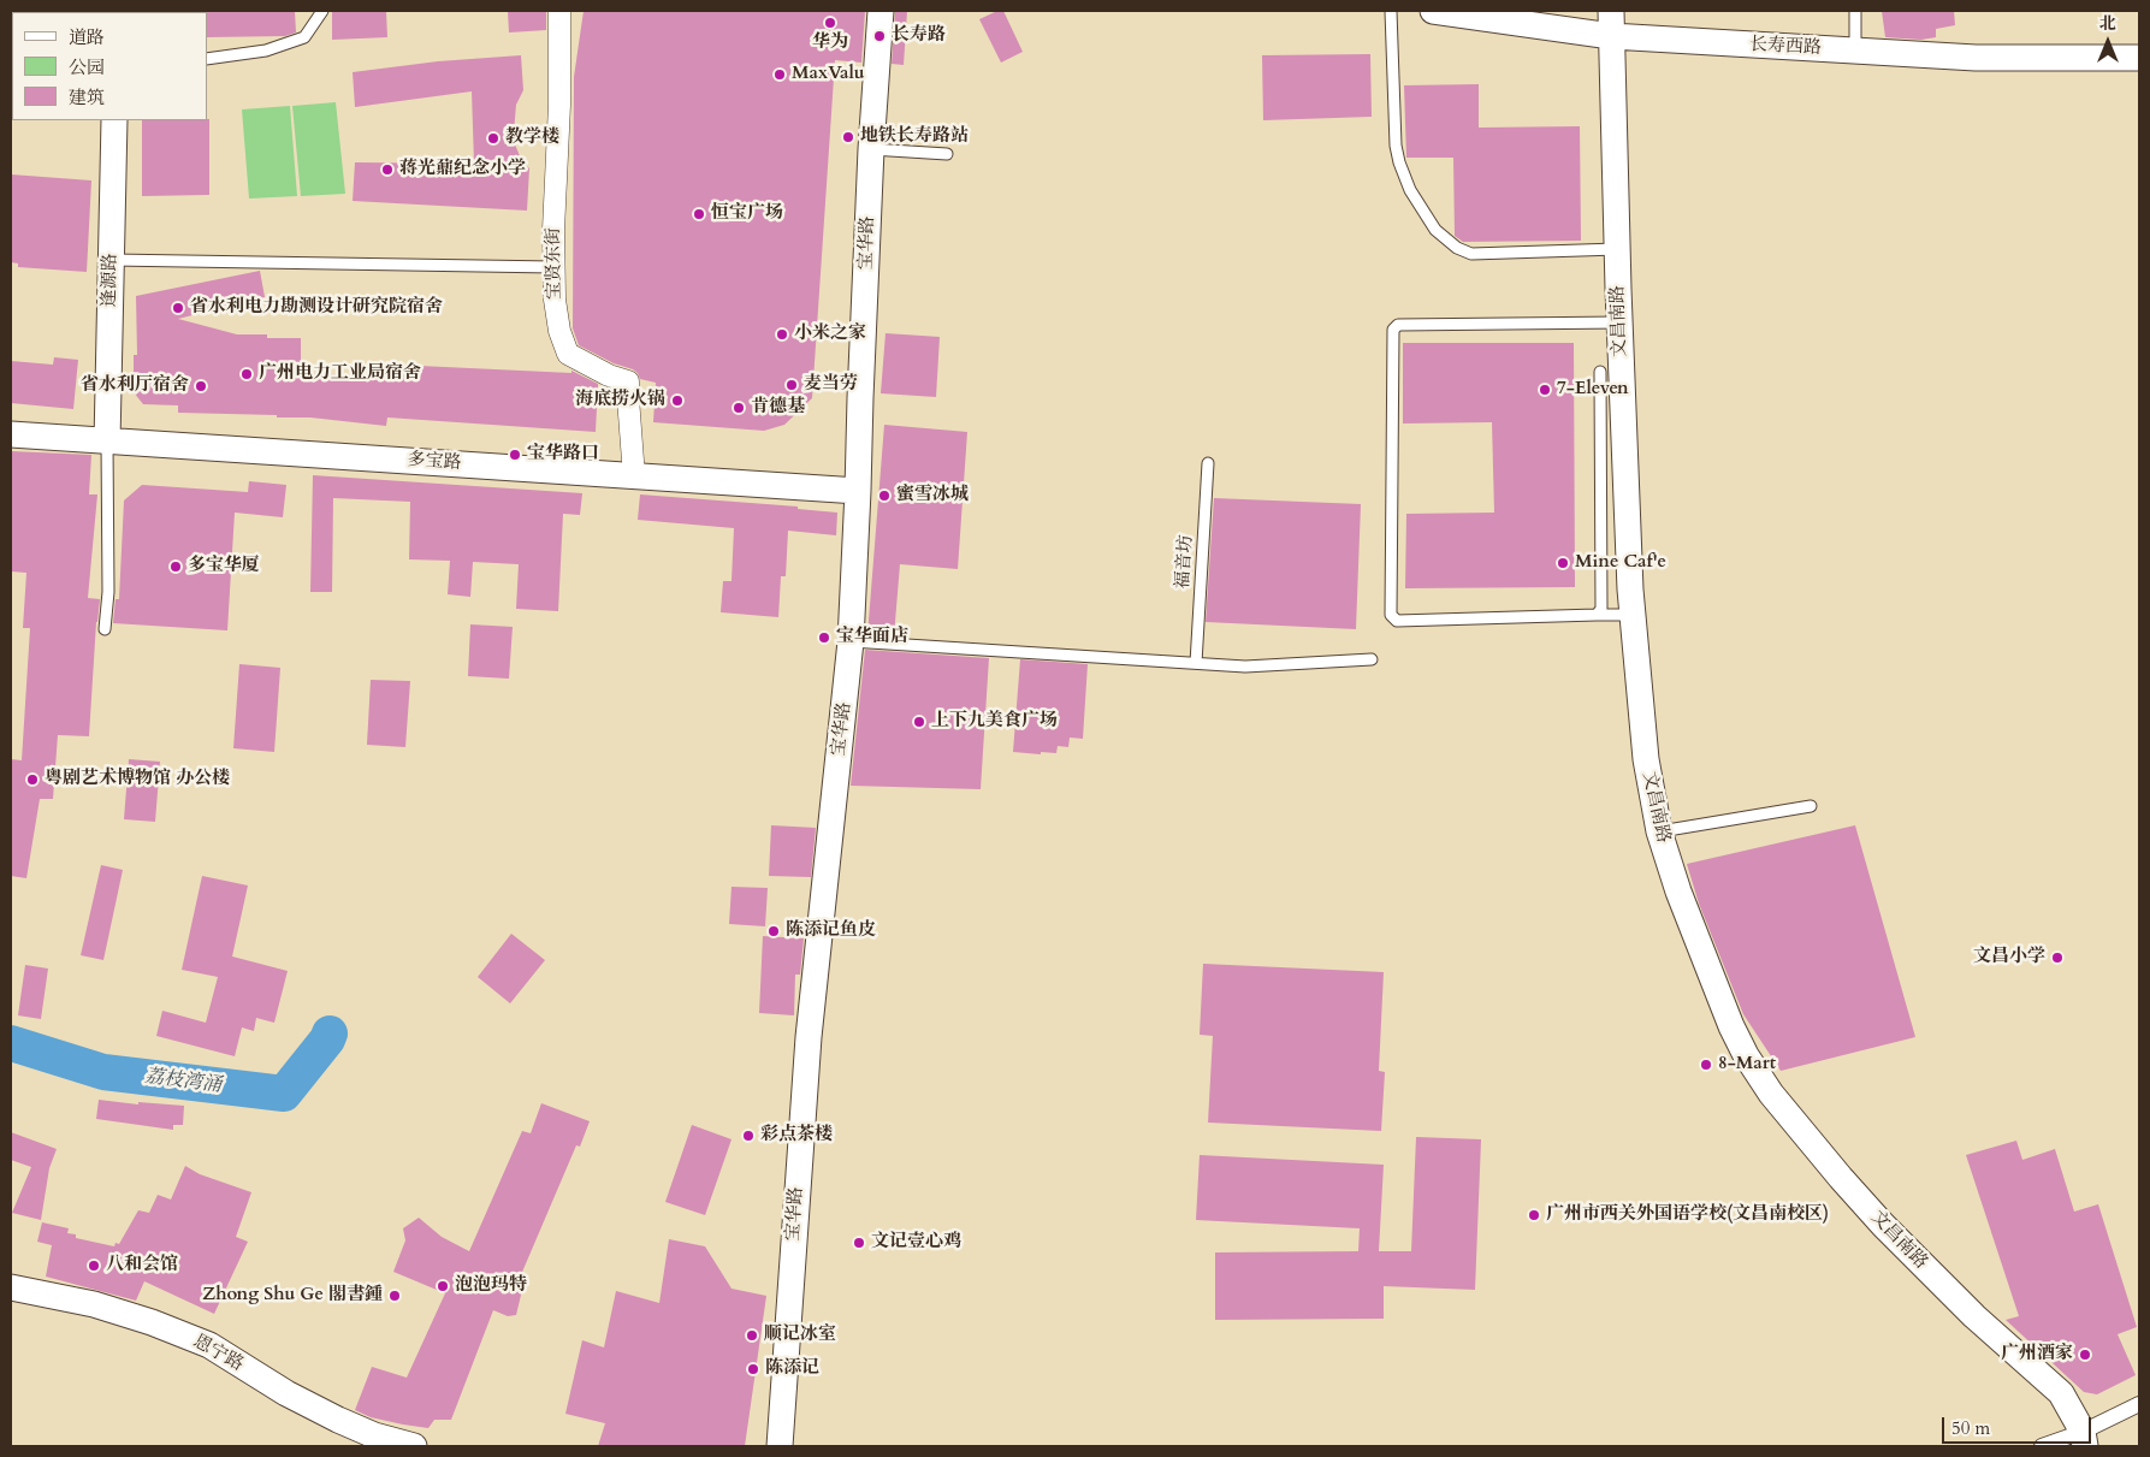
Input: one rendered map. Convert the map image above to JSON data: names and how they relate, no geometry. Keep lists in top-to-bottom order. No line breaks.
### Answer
{"streets":{"street":["长寿西路","宝华路","宝贤东街","逢源路","文昌南路","多宝路","恩宁路"],"lane":["福音坊"]},"crossings":[["长寿西路","文昌南路"],["宝华路","多宝路"],["宝贤东街","多宝路"],["逢源路","多宝路"]],"water":["荔枝湾涌"],"places":["华为","长寿路","MaxValu","地铁长寿路站","教学楼","蒋光鼐纪念小学","恒宝广场","省水利电力勘测设计研究院宿舍","小米之家","广州电力工业局宿舍","麦当劳","省水利厅宿舍","7-Eleven","海底捞火锅","肯德基","宝华路口","蜜雪冰城","Mine Caf'e","多宝华厦","宝华面店","上下九美食广场","粤剧艺术博物馆 办公楼","陈添记鱼皮","文昌小学","8-Mart","彩点茶楼","广州市西关外国语学校(文昌南校区)","文记壹心鸡","八和会馆","泡泡玛特","Zhong Shu Ge 閣書鍾","顺记冰室","广州酒家","陈添记"],"legend":["道路","公园","建筑"],"scale_bar":"50 m","north":"top"}
